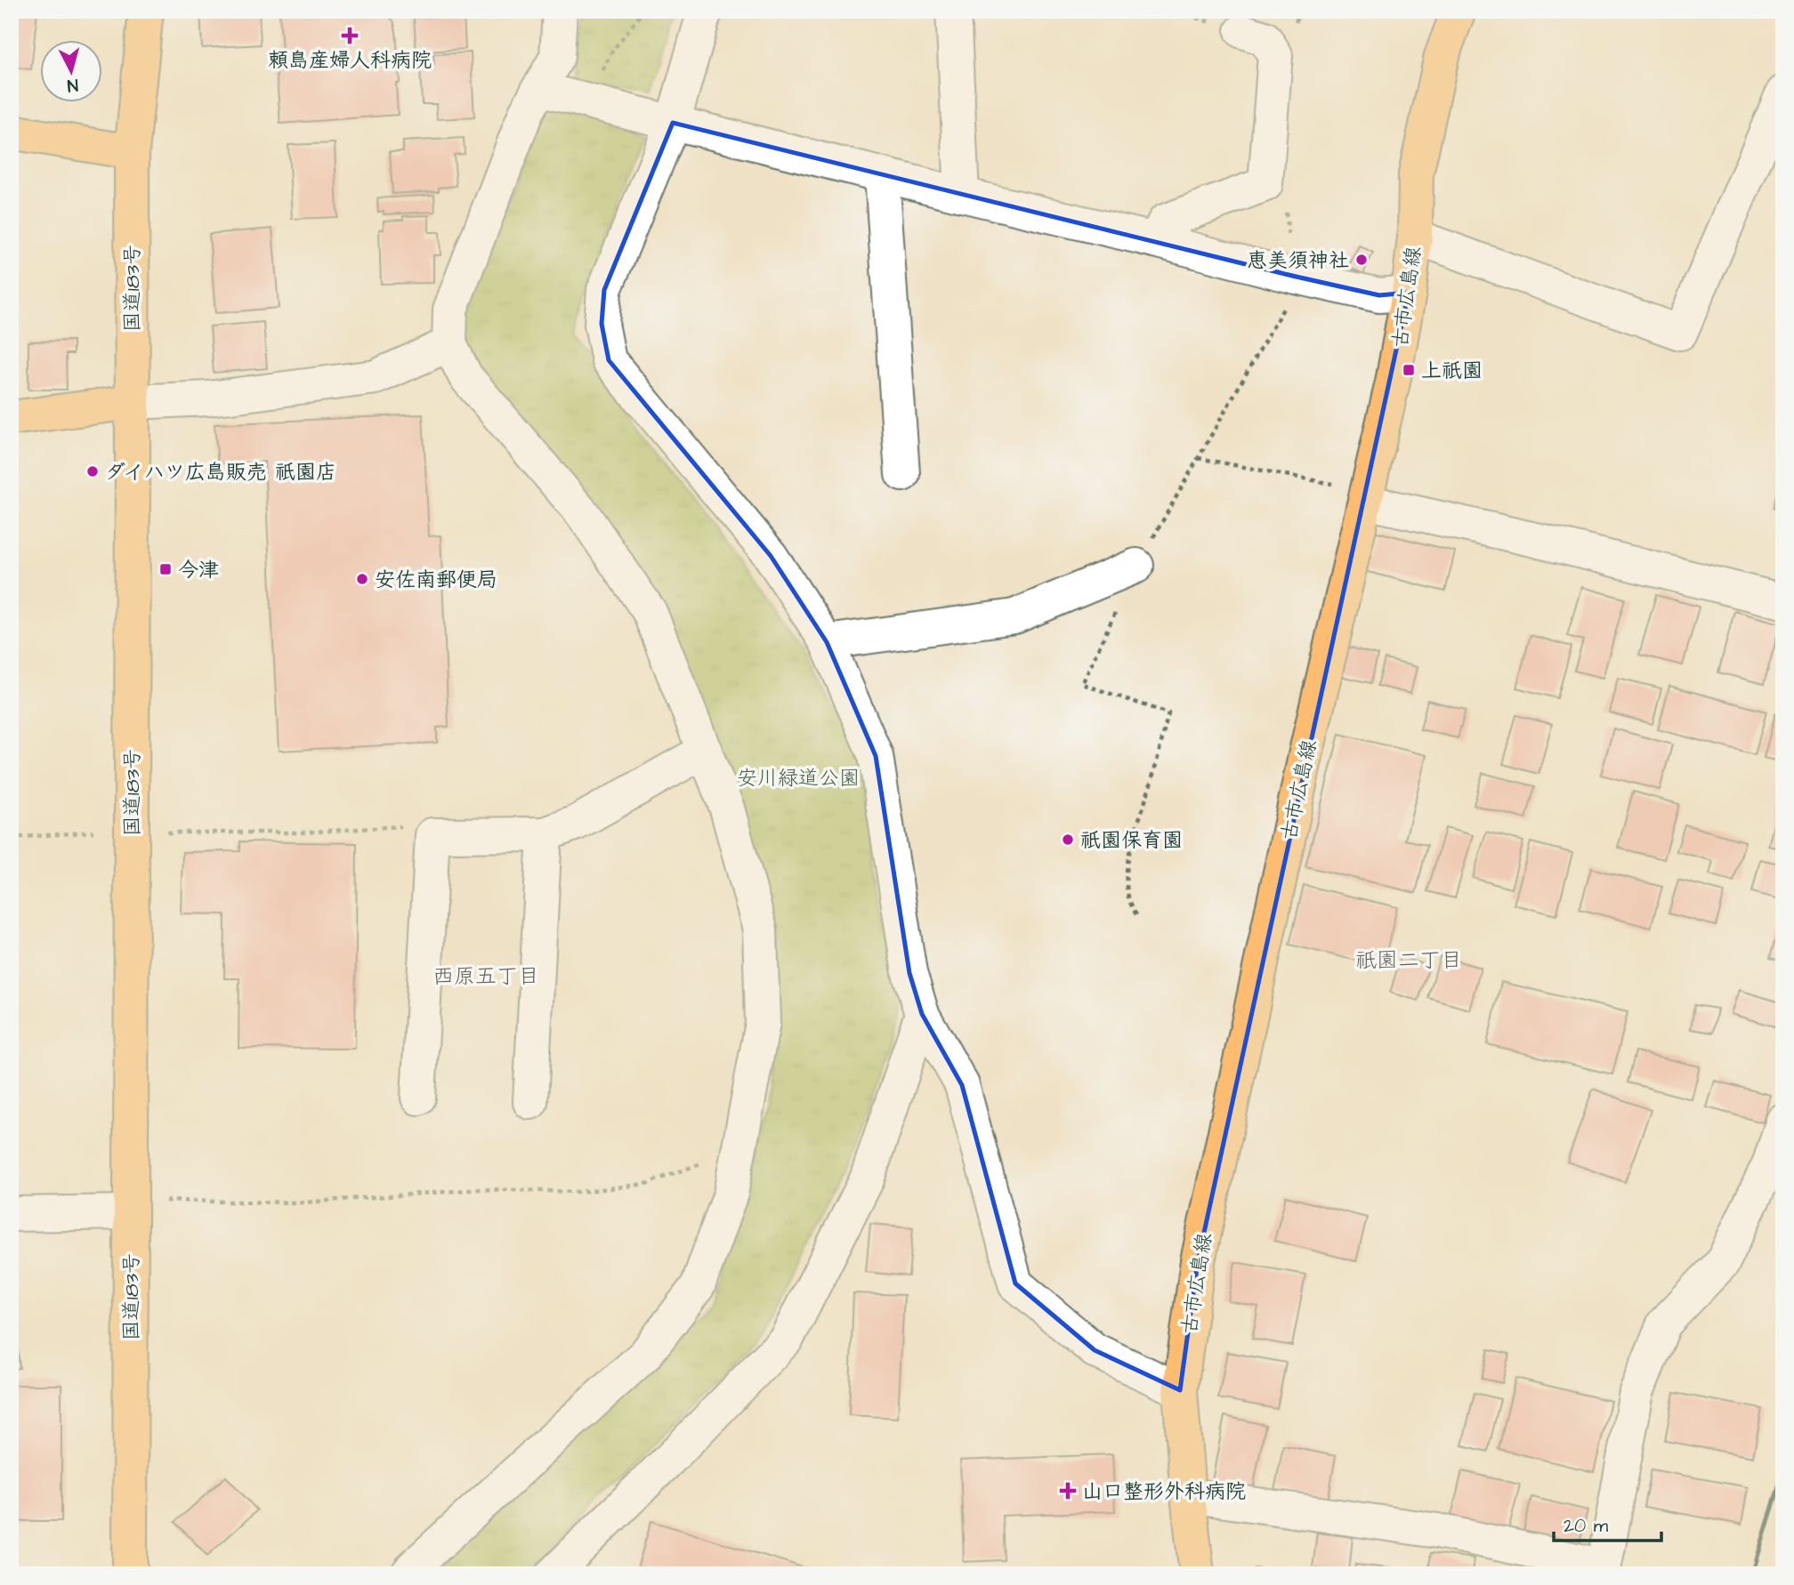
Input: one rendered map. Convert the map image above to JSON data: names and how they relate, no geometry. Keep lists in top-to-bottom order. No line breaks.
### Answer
{"streets":{"main road":["国道183号","古市広島線"]},"districts":["祇園二丁目","西原五丁目"],"parks":["安川緑道公園"],"places":{"health":["頼島産婦人科病院","山口整形外科病院"],"other":["恵美須神社","ダイハツ広島販売 祇園店","安佐南郵便局","祇園保育園"],"transit":["上祇園","今津"]},"scale_bar":"20 m","north":"bottom"}
